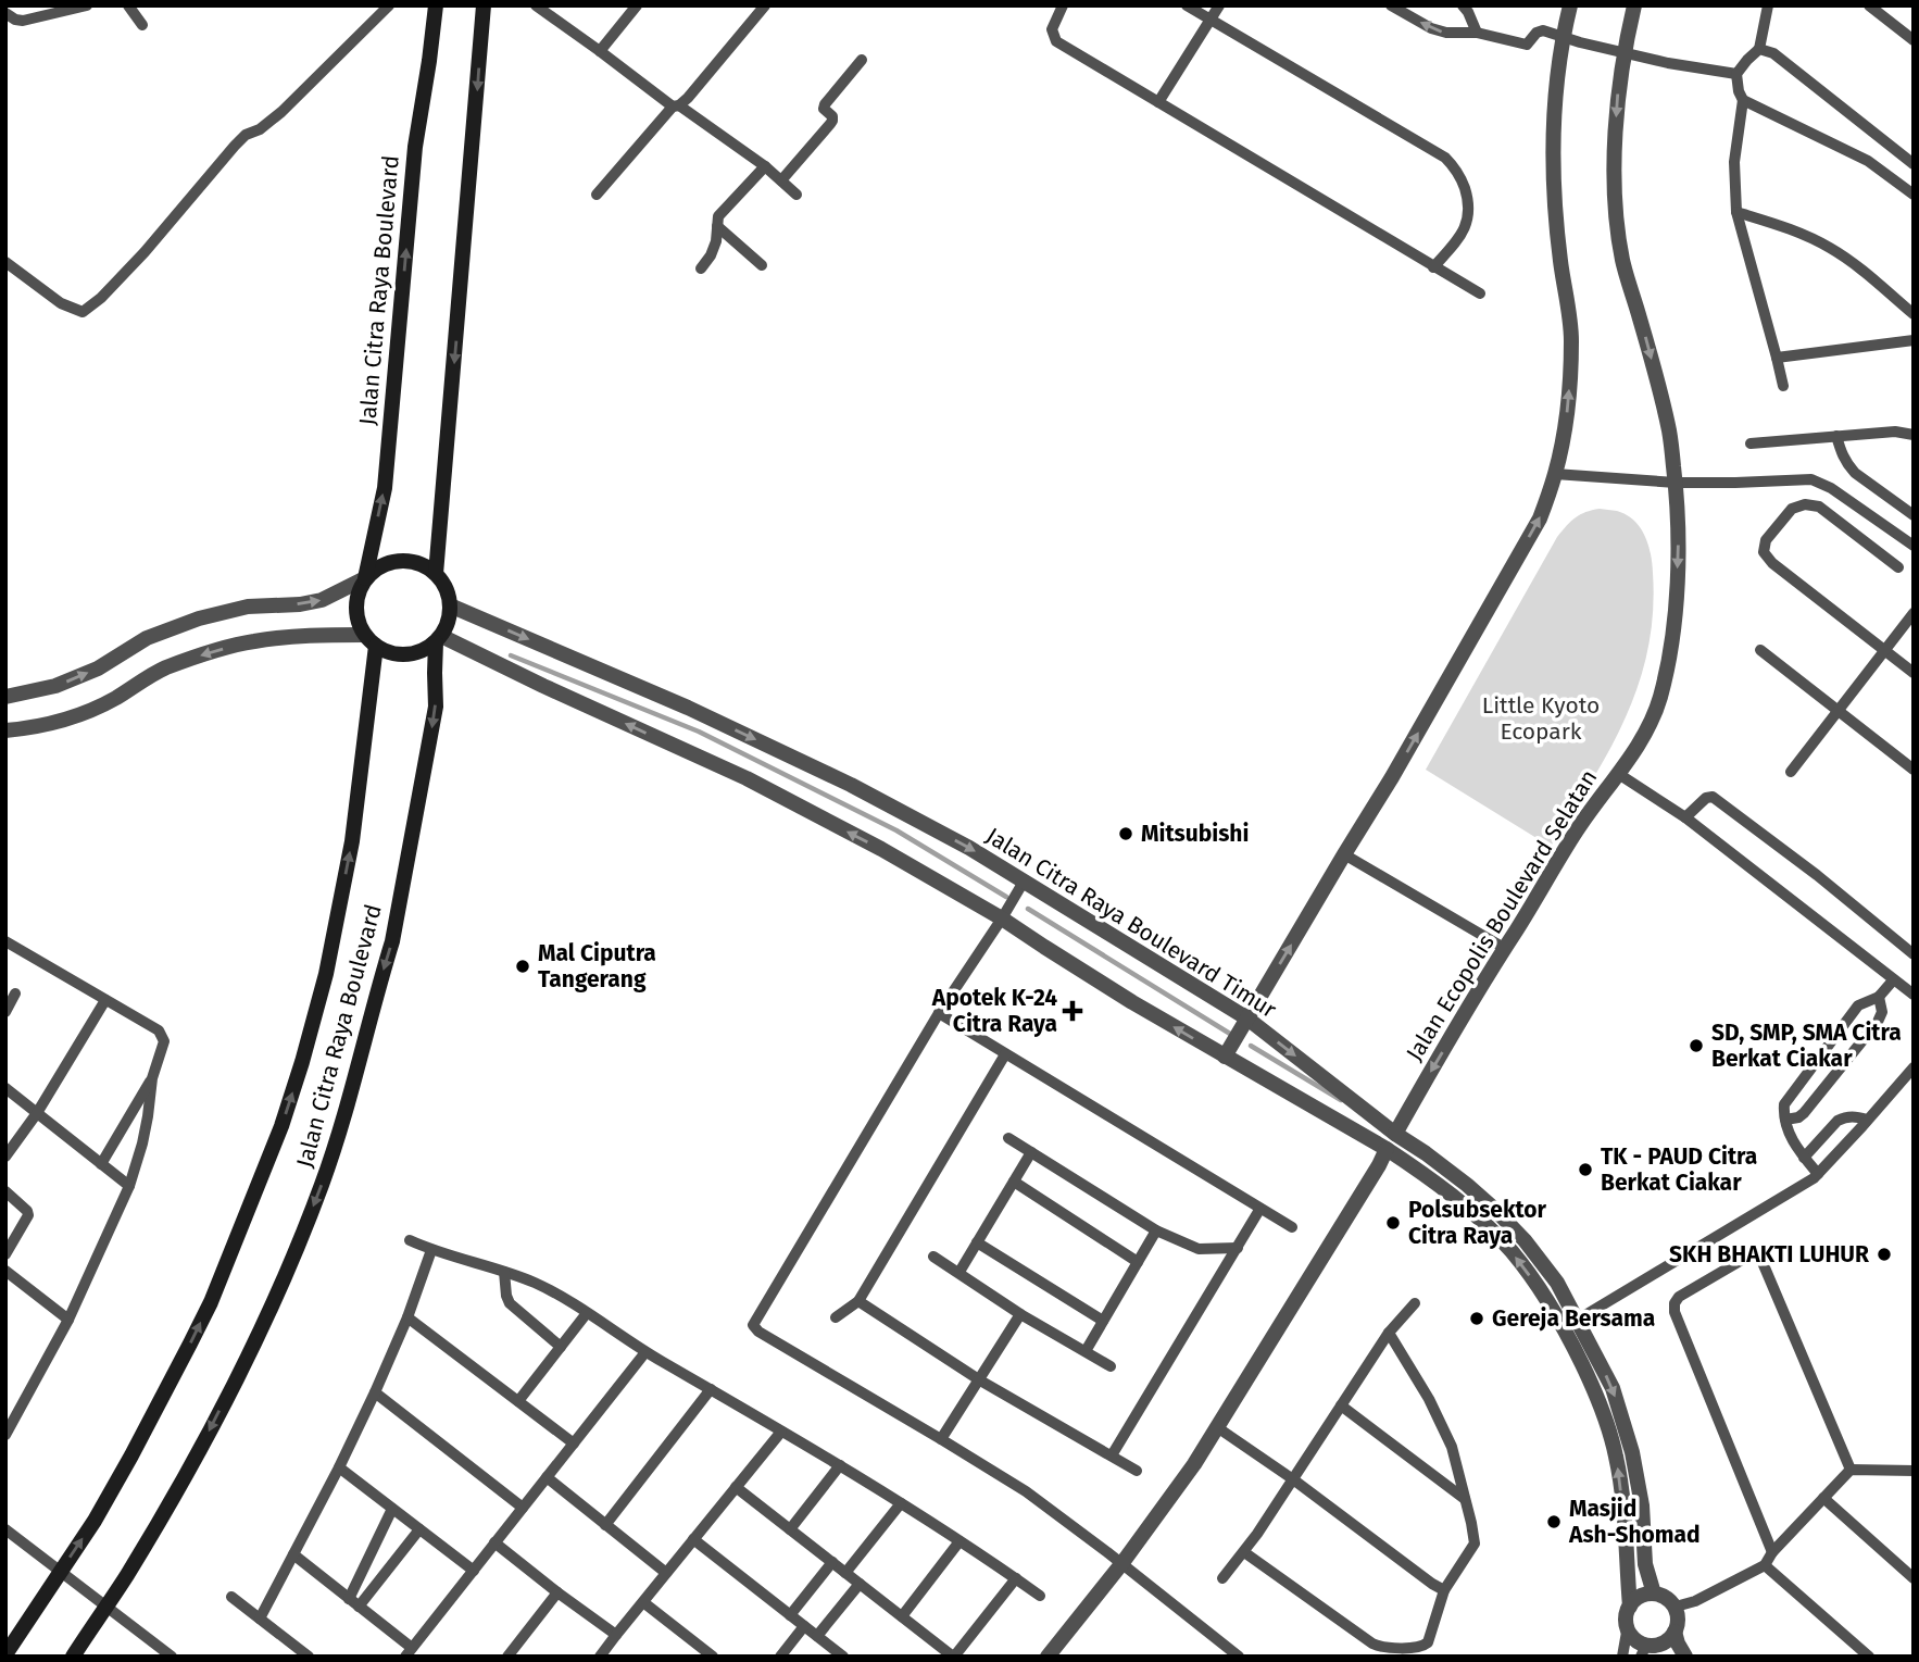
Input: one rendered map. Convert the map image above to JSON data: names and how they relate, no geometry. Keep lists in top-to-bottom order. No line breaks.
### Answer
{"streets":{"main road":["Jalan Citra Raya Boulevard"],"street":["Jalan Ecopolis Boulevard Selatan","Jalan Citra Raya Boulevard Timur"]},"crossings":[["Jalan Citra Raya Boulevard","Jalan Citra Raya Boulevard Timur"],["Jalan Ecopolis Boulevard Selatan","Jalan Citra Raya Boulevard Timur"]],"parks":["Little Kyoto Ecopark"],"places":{"other":["Mitsubishi","Mal Ciputra Tangerang","SD, SMP, SMA Citra Berkat Ciakar","TK - PAUD Citra Berkat Ciakar","Polsubsektor Citra Raya","SKH BHAKTI LUHUR","Gereja Bersama","Masjid Ash-Shomad"],"health":["Apotek K-24 Citra Raya"]}}
